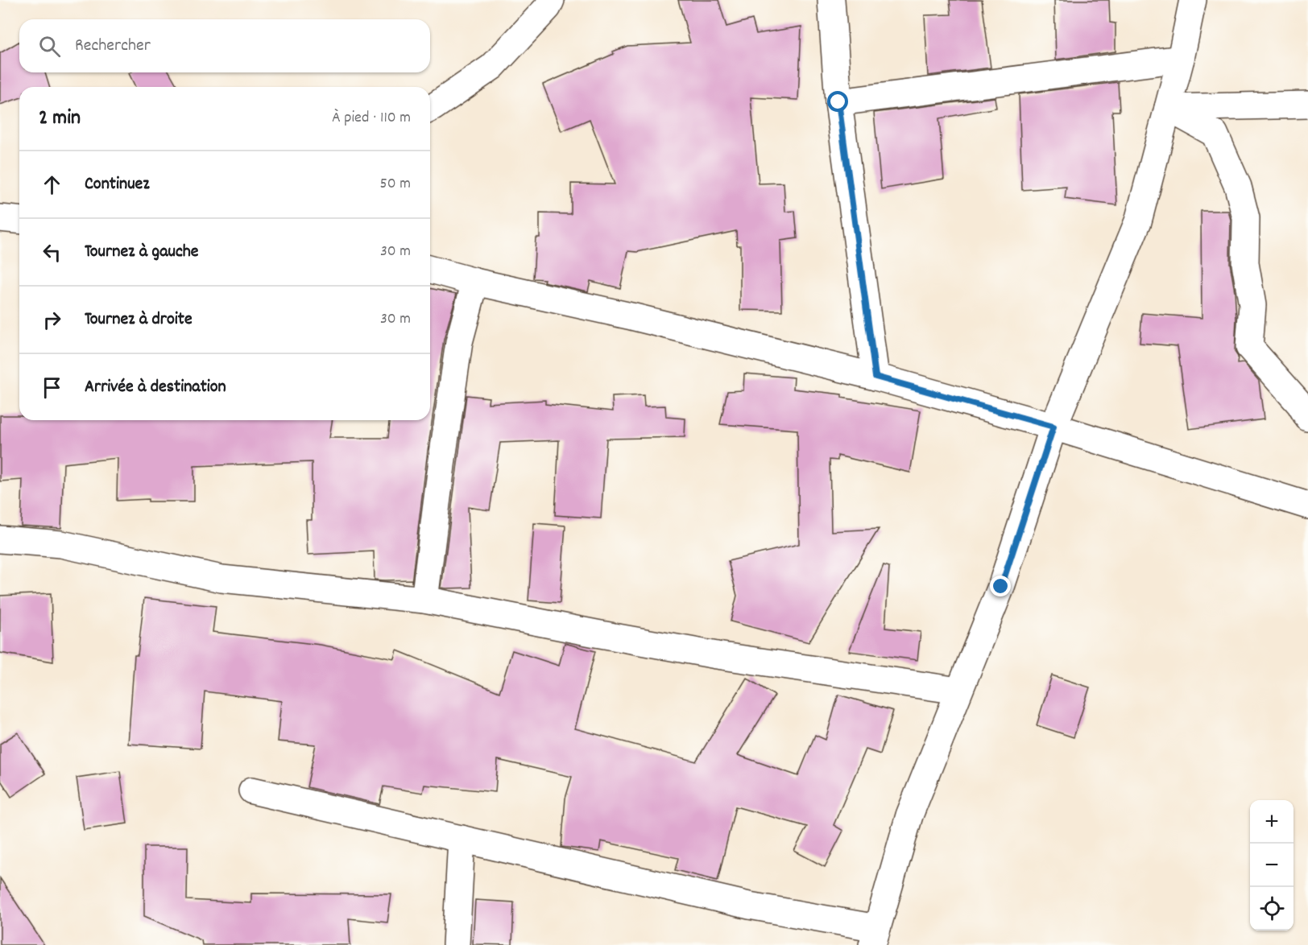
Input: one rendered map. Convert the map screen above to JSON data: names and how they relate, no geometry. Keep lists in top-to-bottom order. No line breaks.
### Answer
{"page":{"search":"Rechercher","heading":["2 min","À pied · 110 m"],"list":[["Continuez","50 m"],["Tournez à gauche","30 m"],["Tournez à droite","30 m"],"Arrivée à destination"],"map_buttons":["+","−"]}}
